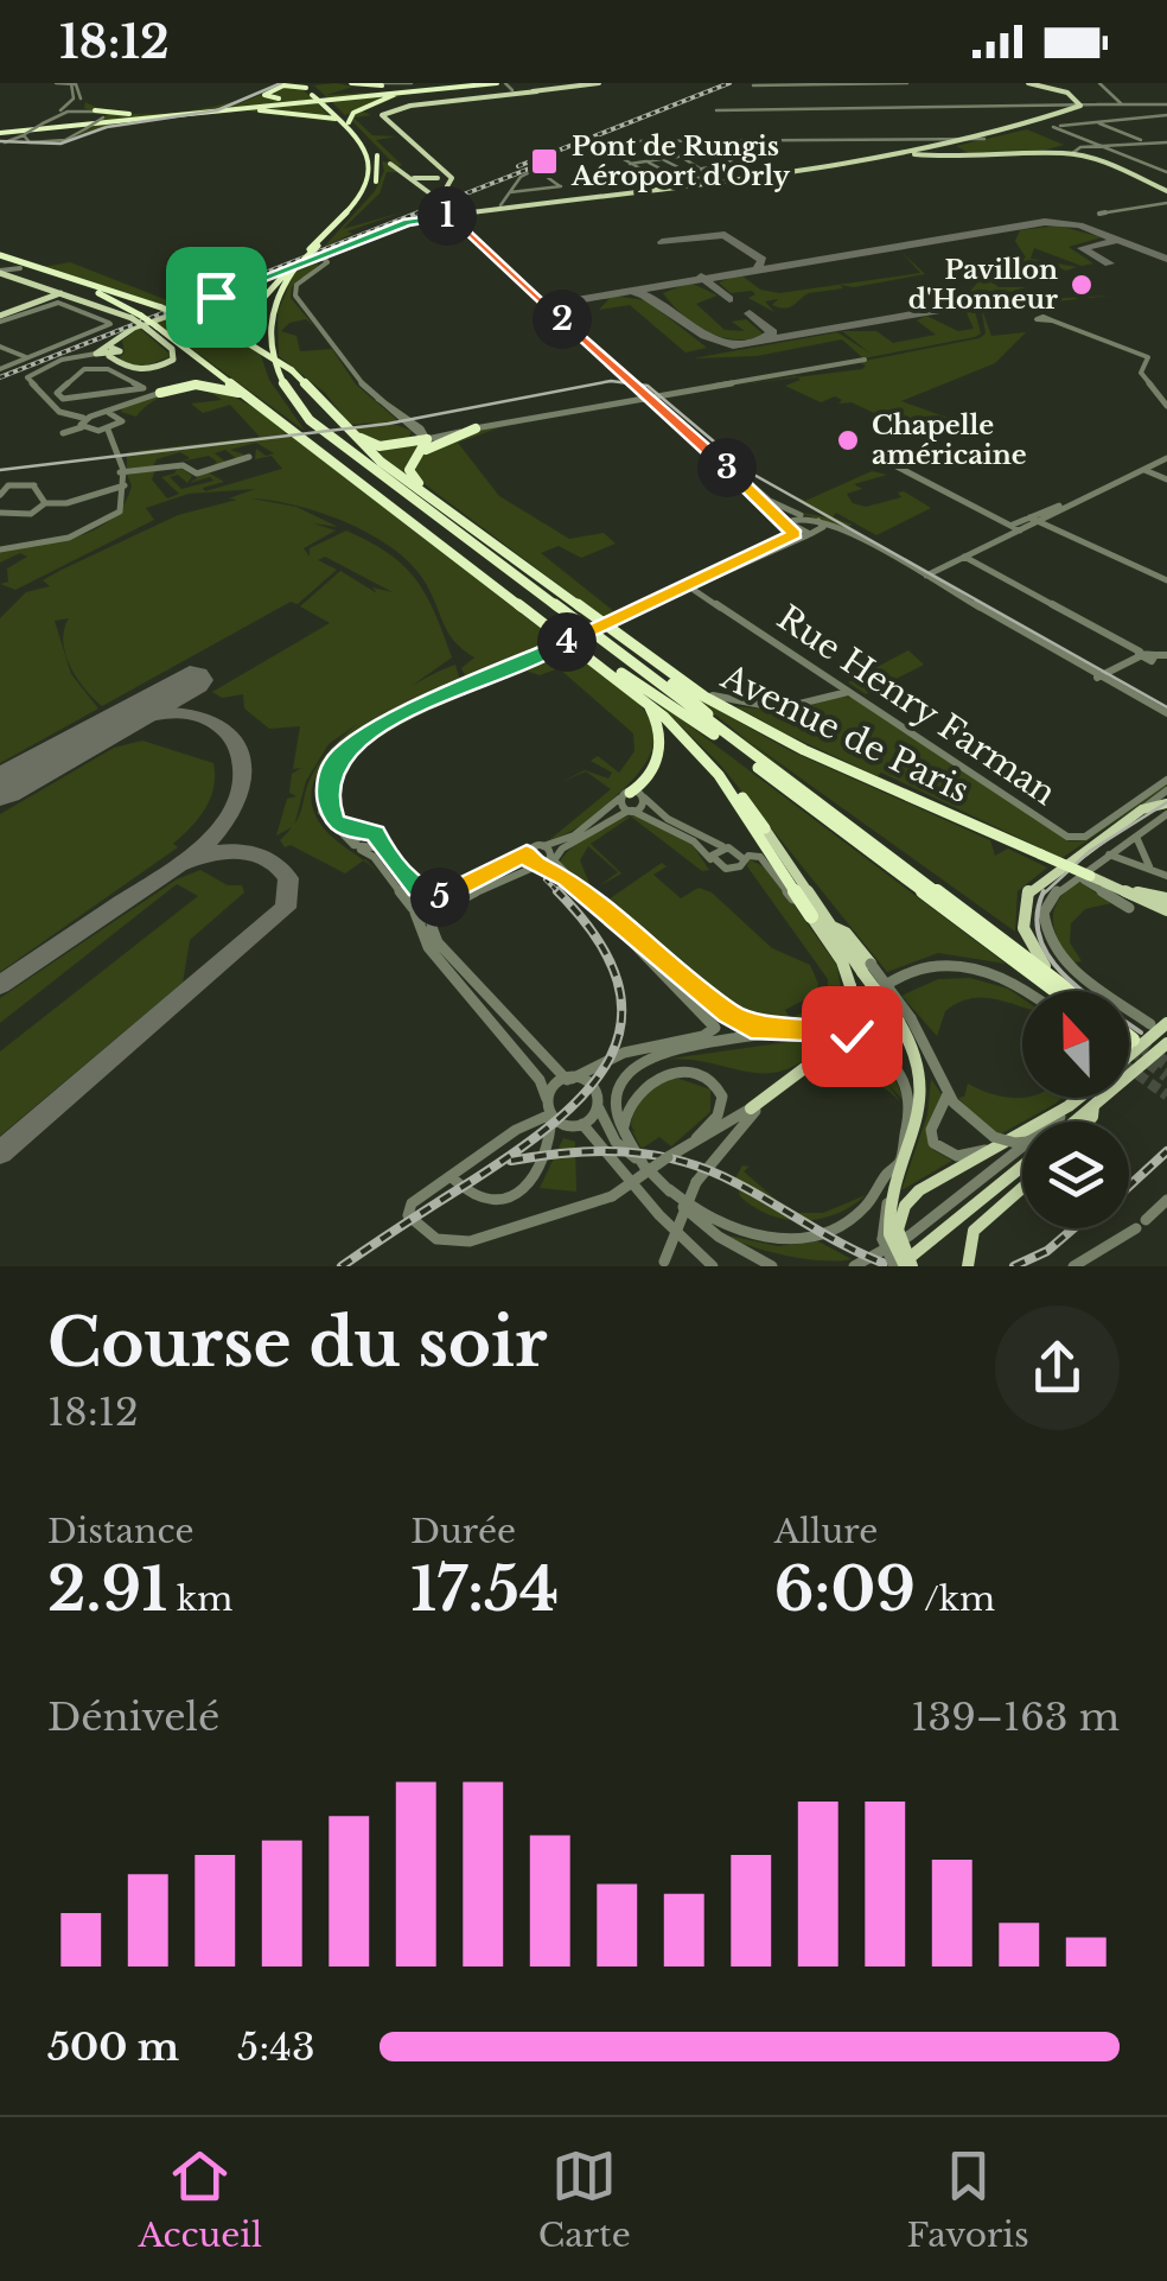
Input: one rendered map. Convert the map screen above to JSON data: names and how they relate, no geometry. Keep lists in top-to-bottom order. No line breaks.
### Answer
{"streets":{"highway":["Avenue de Paris"],"street":["Rue Henry Farman"]},"places":{"transit":["Pont de Rungis Aéroport d'Orly"],"other":["Pavillon d'Honneur","Chapelle américaine"]},"north":"top","page":{"status":"18:12","pins":["1","2","3","4","5"],"heading":["Course du soir","18:12"],"stats":[["Distance","2.91 km"],["Durée","17:54"],["Allure","6:09 /km"]],"chart":["Dénivelé","139–163 m"],"list":[{"name":"500 m","note":"5:43"}],"tabs":["Accueil","Carte","Favoris"]}}
